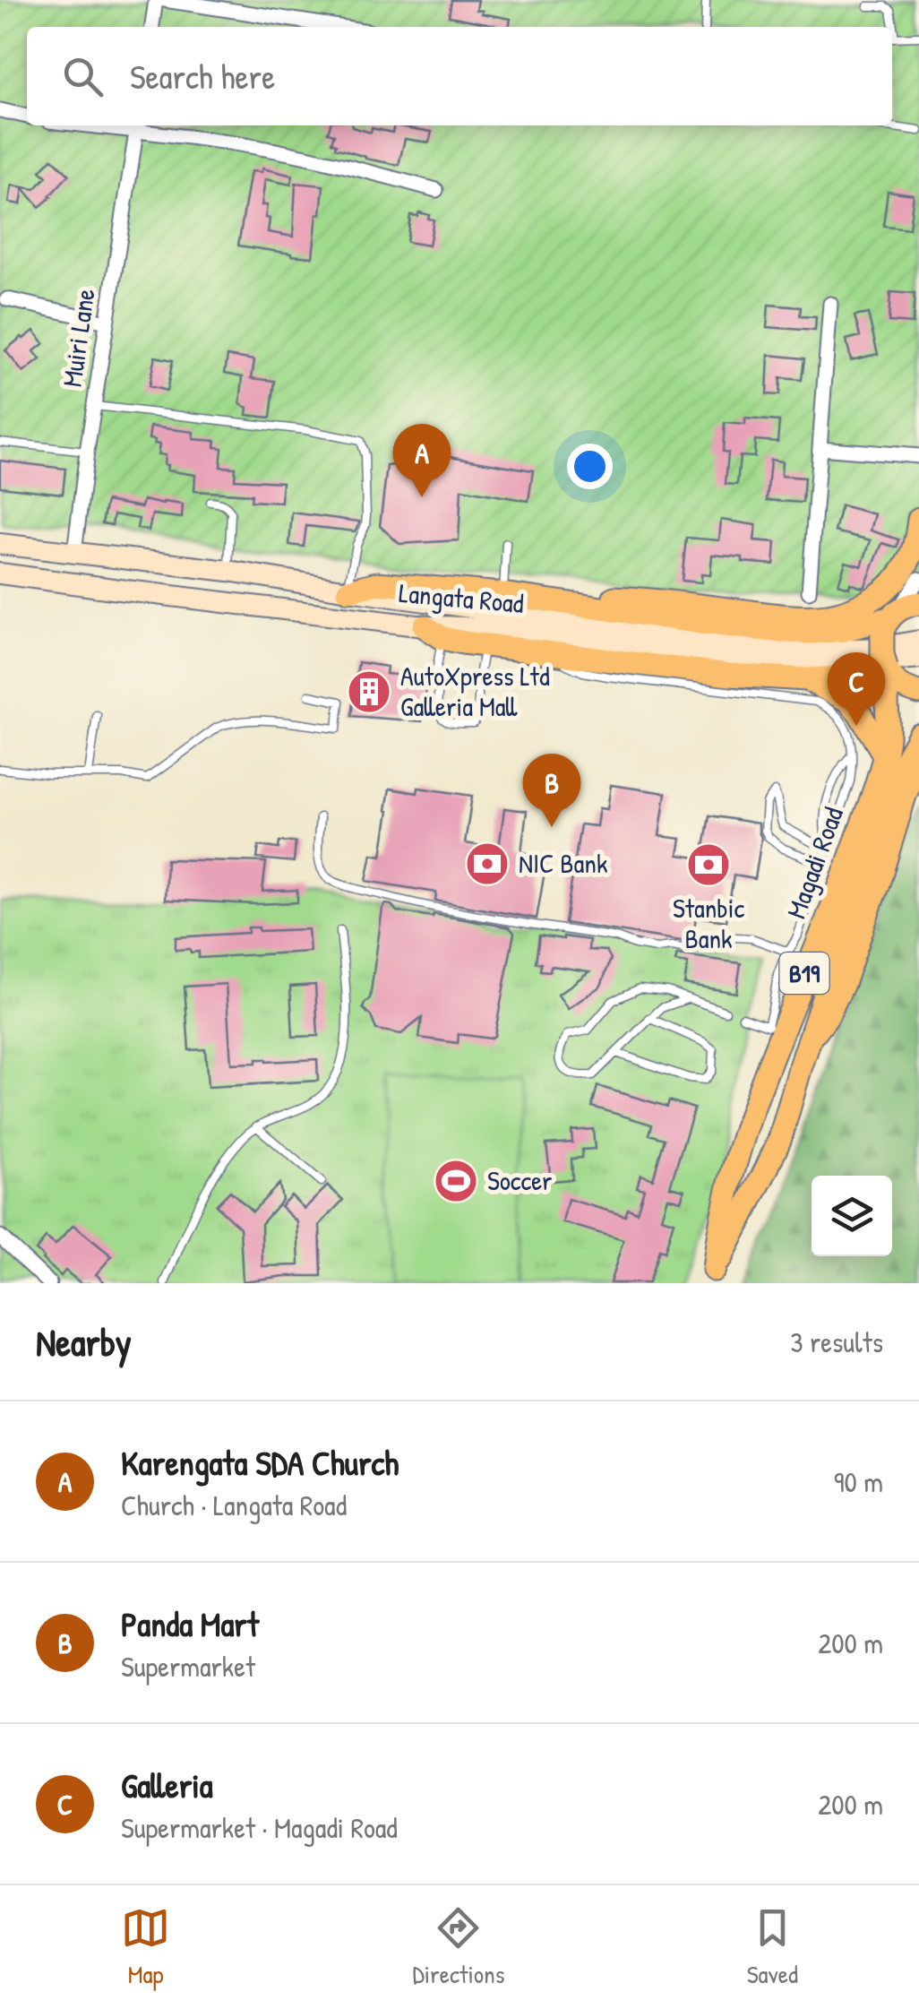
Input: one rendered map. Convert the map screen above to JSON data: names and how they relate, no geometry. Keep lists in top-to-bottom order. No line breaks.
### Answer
{"streets":{"main road":["Langata Road","Magadi Road","B19"],"street":["Muiri Lane"]},"crossings":[["Muiri Lane","Langata Road"]],"places":{"building":["AutoXpress Ltd Galleria Mall"],"bank":["NIC Bank","Stanbic Bank"],"sports":["Soccer"]},"page":{"search":"Search here","pins":["A","C","B"],"heading":["Nearby","3 results"],"list":[{"mark":"A","name":"Karengata SDA Church","note":"Church · Langata Road","value":"90 m"},{"mark":"B","name":"Panda Mart","note":"Supermarket","value":"200 m"},{"mark":"C","name":"Galleria","note":"Supermarket · Magadi Road","value":"200 m"}],"nav":["Map","Directions","Saved"]}}
